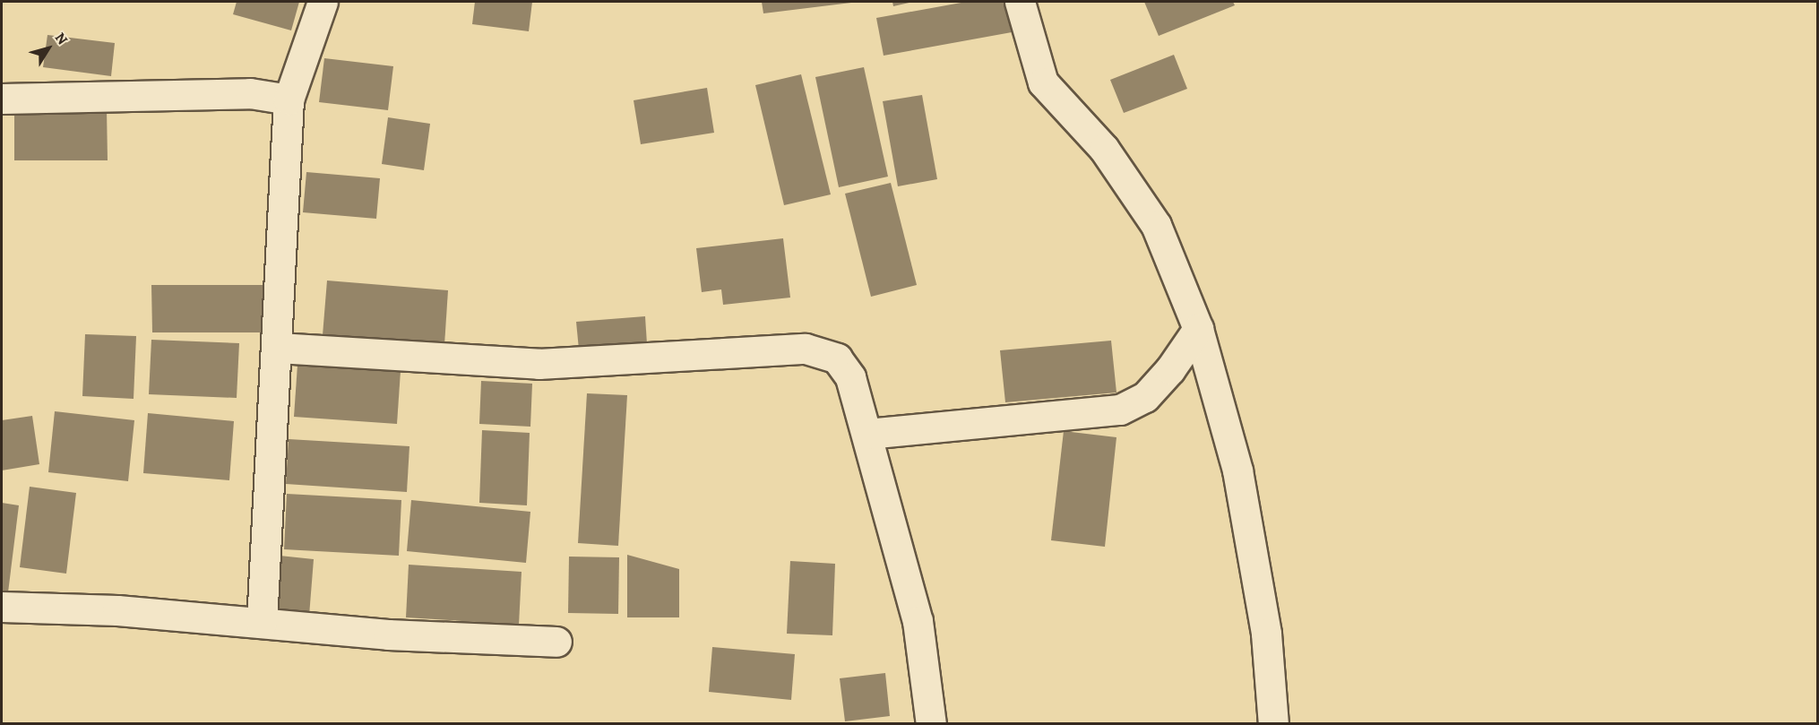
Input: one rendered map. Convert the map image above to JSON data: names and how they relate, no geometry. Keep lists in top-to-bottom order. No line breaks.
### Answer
{"north":"top right"}
